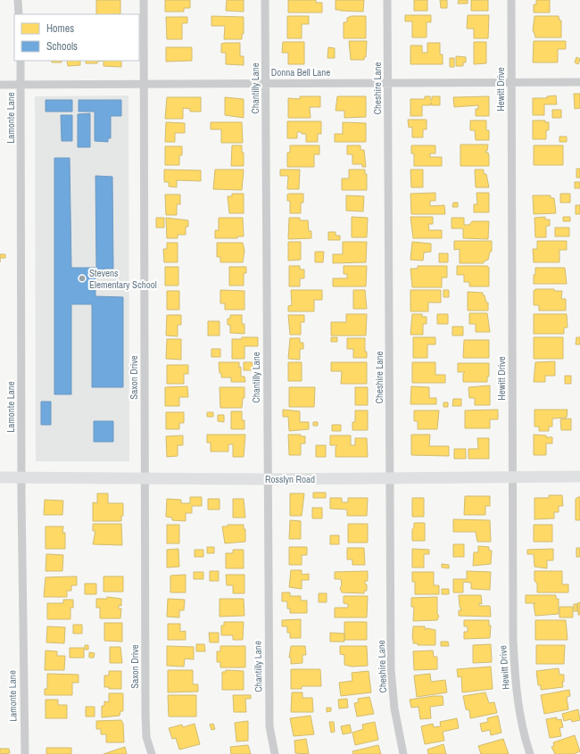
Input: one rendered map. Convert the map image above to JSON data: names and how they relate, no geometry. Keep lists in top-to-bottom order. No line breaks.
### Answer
{"streets":{"street":["Donna Bell Lane","Chantilly Lane","Cheshire Lane","Hewitt Drive","Lamonte Lane","Saxon Drive","Rosslyn Road"]},"crossings":[["Donna Bell Lane","Chantilly Lane"],["Donna Bell Lane","Cheshire Lane"],["Donna Bell Lane","Hewitt Drive"],["Donna Bell Lane","Lamonte Lane"],["Donna Bell Lane","Saxon Drive"],["Chantilly Lane","Rosslyn Road"],["Cheshire Lane","Rosslyn Road"],["Hewitt Drive","Rosslyn Road"],["Lamonte Lane","Rosslyn Road"],["Saxon Drive","Rosslyn Road"]],"places":["Stevens Elementary School"],"legend":["Homes","Schools"]}
